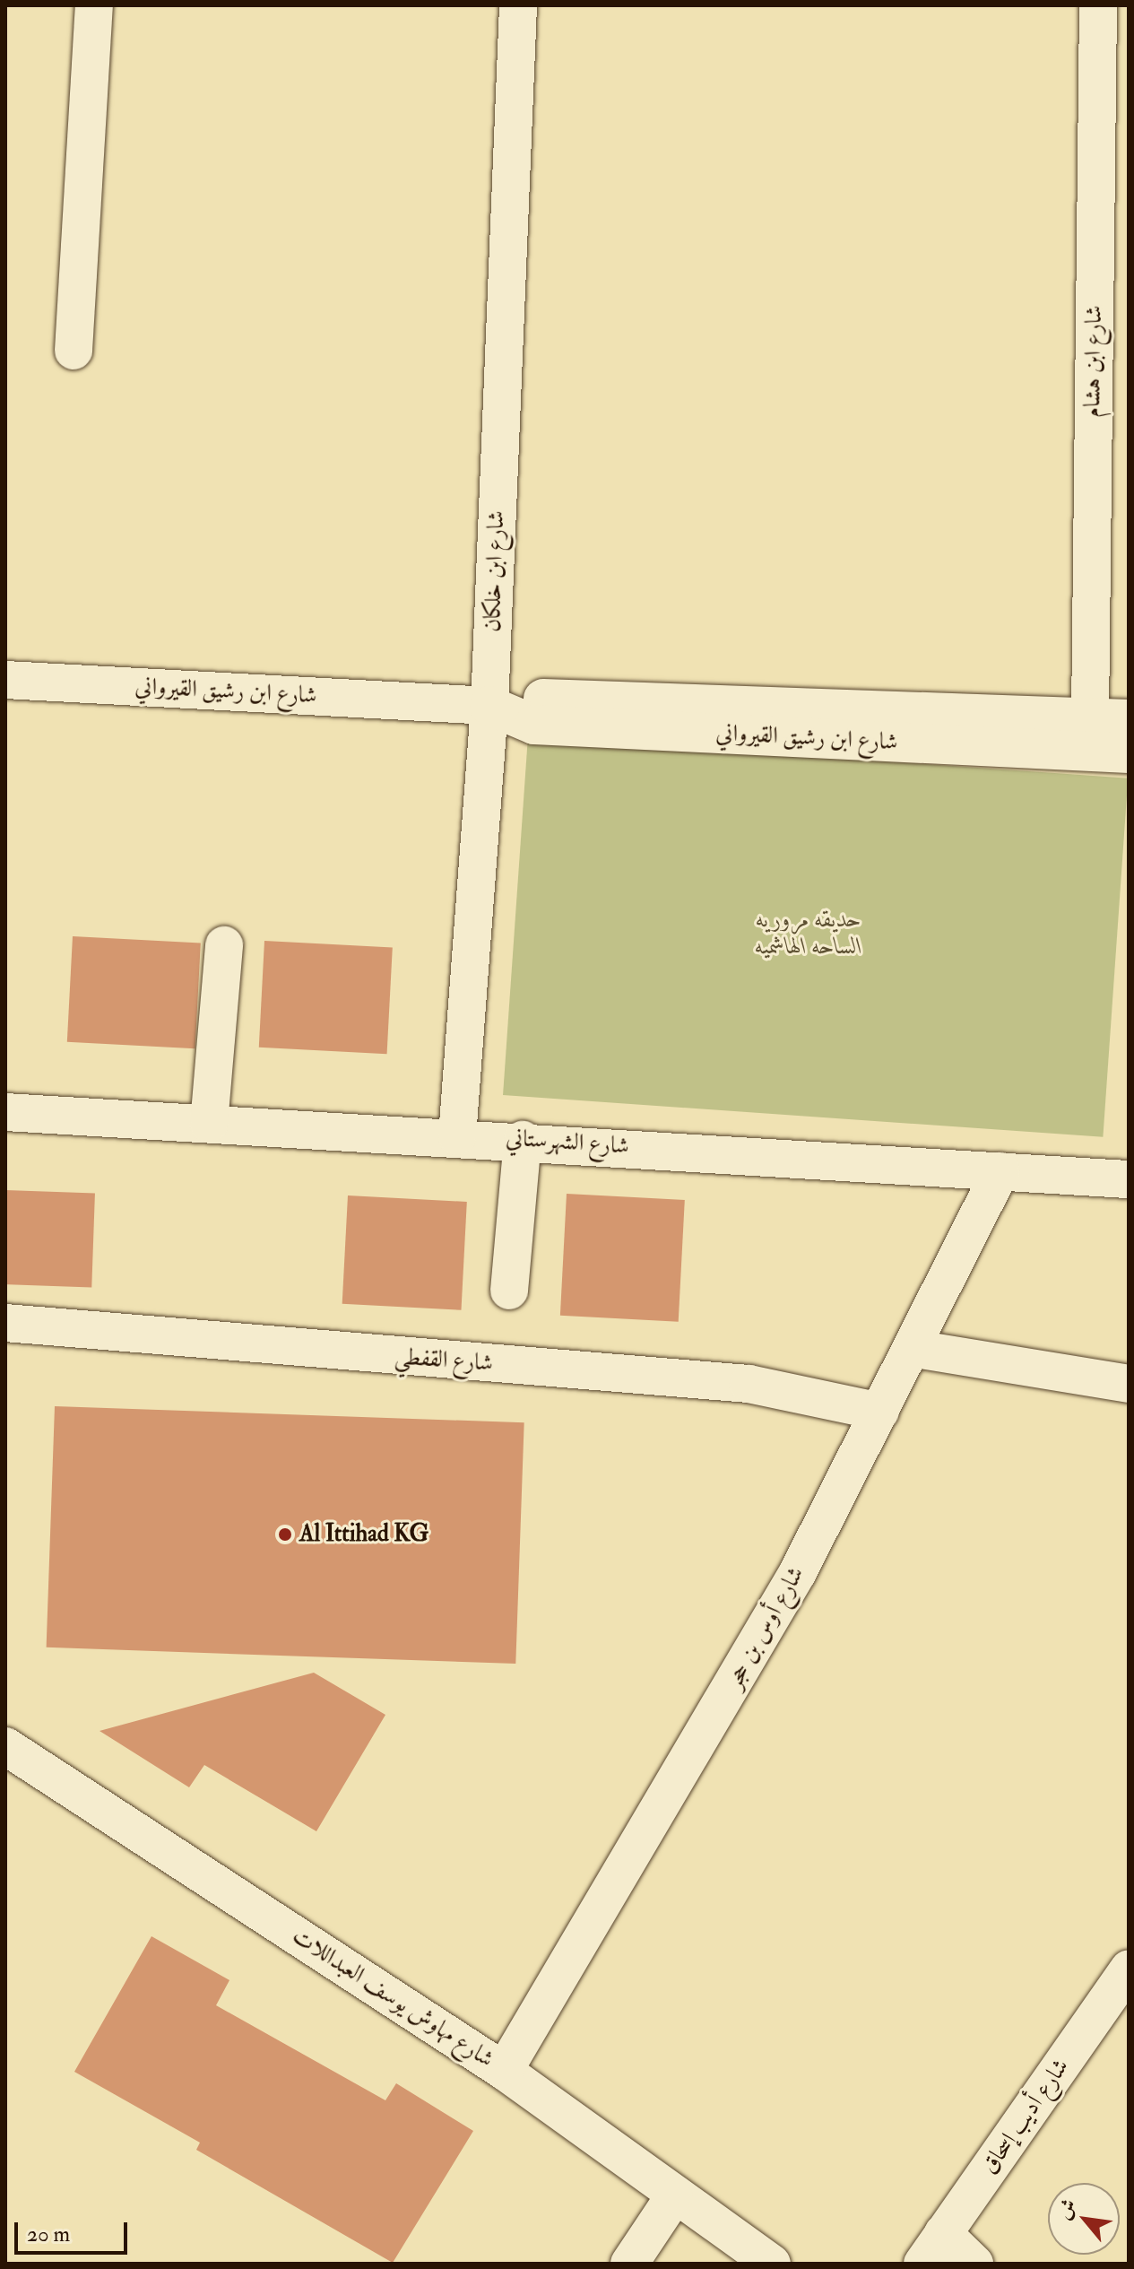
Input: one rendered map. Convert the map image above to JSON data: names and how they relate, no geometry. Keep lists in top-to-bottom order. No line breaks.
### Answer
{"streets":{"main road":["شارع ابن رشيق القيرواني"],"street":["شارع ابن هشام","شارع ابن خلكان","شارع الشهرستاني","شارع القفطي","شارع أوس بن حجر","شارع مهاوش يوسف العبداللات","شارع أديب إسحاق"]},"crossings":[["شارع ابن هشام","شارع ابن رشيق القيرواني"],["شارع ابن خلكان","شارع ابن رشيق القيرواني"],["شارع ابن خلكان","شارع الشهرستاني"],["شارع الشهرستاني","شارع أوس بن حجر"],["شارع القفطي","شارع أوس بن حجر"],["شارع أوس بن حجر","شارع مهاوش يوسف العبداللات"]],"parks":["حديقه مروريه الساحه الهاشميه"],"places":["Al Ittihad KG"],"scale_bar":"20 m","north":"top left"}
